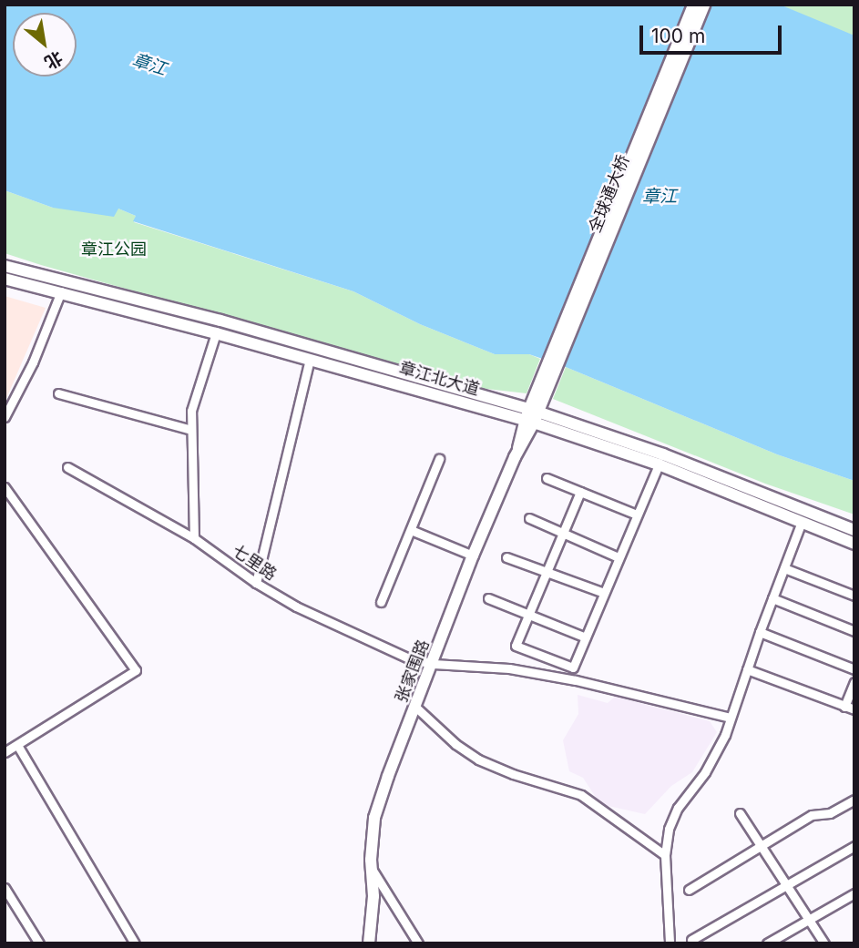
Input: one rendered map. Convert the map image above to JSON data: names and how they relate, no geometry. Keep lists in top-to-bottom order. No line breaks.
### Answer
{"streets":{"main road":["全球通大桥","章江北大道","张家围路"],"street":["七里路"]},"crossings":[["全球通大桥","张家围路"],["章江北大道","张家围路"],["七里路","张家围路"]],"water":["章江"],"parks":["章江公园"],"scale_bar":"100 m","north":"bottom right"}
